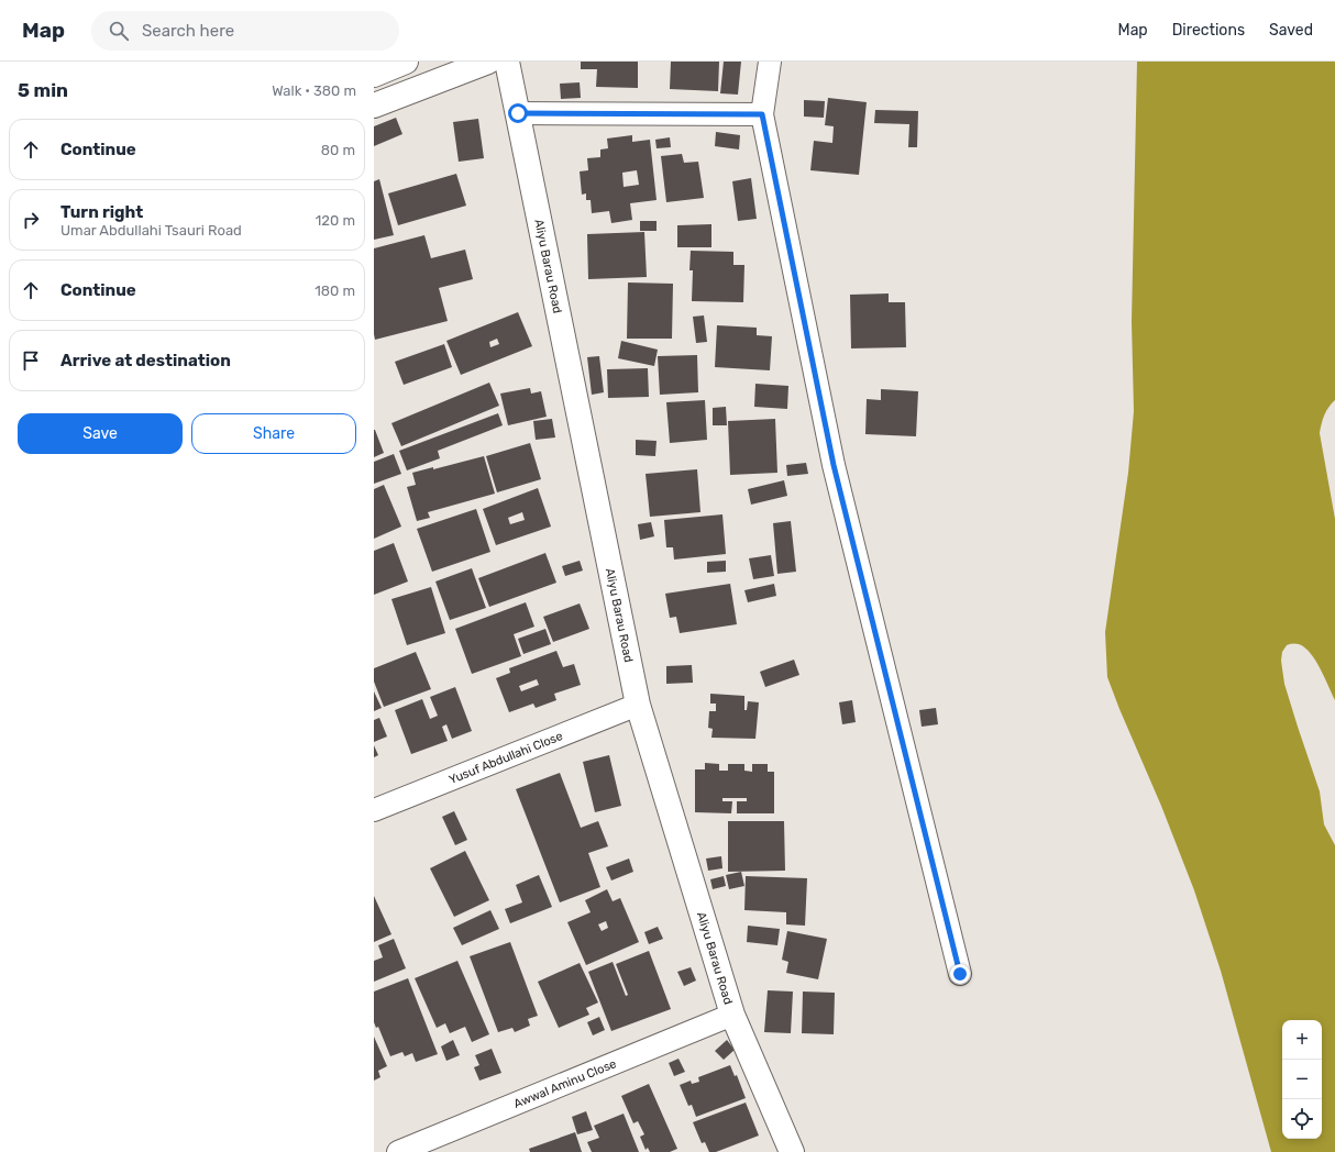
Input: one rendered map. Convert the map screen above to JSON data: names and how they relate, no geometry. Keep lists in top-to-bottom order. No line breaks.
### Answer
{"streets":{"street":["Aliyu Barau Road","Yusuf Abdullahi Close","Awwal Aminu Close"]},"crossings":[["Aliyu Barau Road","Yusuf Abdullahi Close"],["Aliyu Barau Road","Awwal Aminu Close"]],"page":{"header":"Map","search":"Search here","nav":["Map","Directions","Saved"],"heading":["5 min","Walk · 380 m"],"list":[["Continue","80 m"],["Turn right","Umar Abdullahi Tsauri Road","120 m"],["Continue","180 m"],"Arrive at destination"],"buttons":["Save","Share"],"map_buttons":["+","−"]}}
